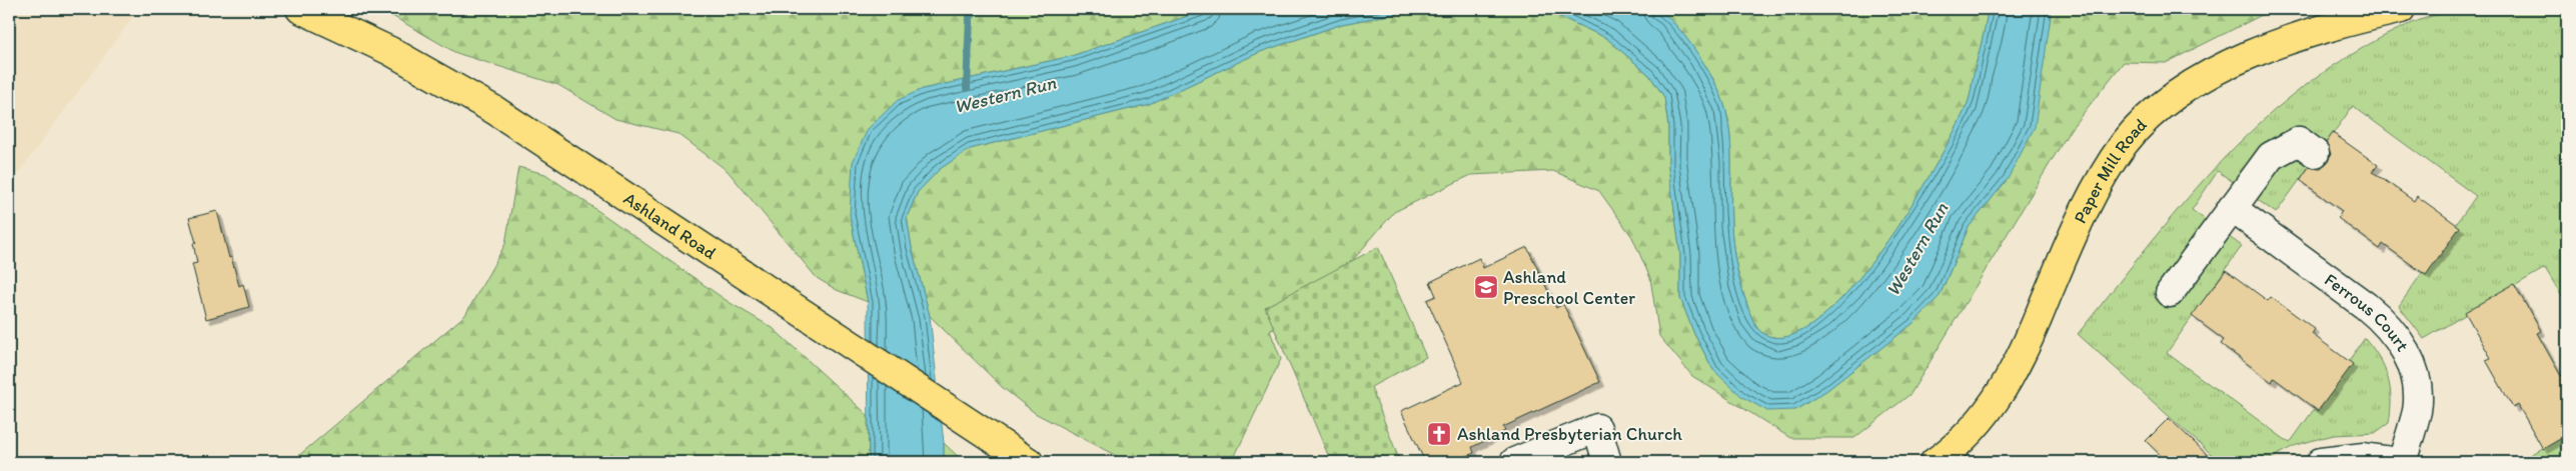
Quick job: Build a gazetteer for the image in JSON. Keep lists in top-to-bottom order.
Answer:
{
  "streets": {
    "main road": ["Paper Mill Road", "Ashland Road"],
    "street": ["Ferrous Court"]
  },
  "water": ["Western Run"],
  "places": {
    "school or university": ["Ashland Preschool Center"],
    "church": ["Ashland Presbyterian Church"]
  }
}
